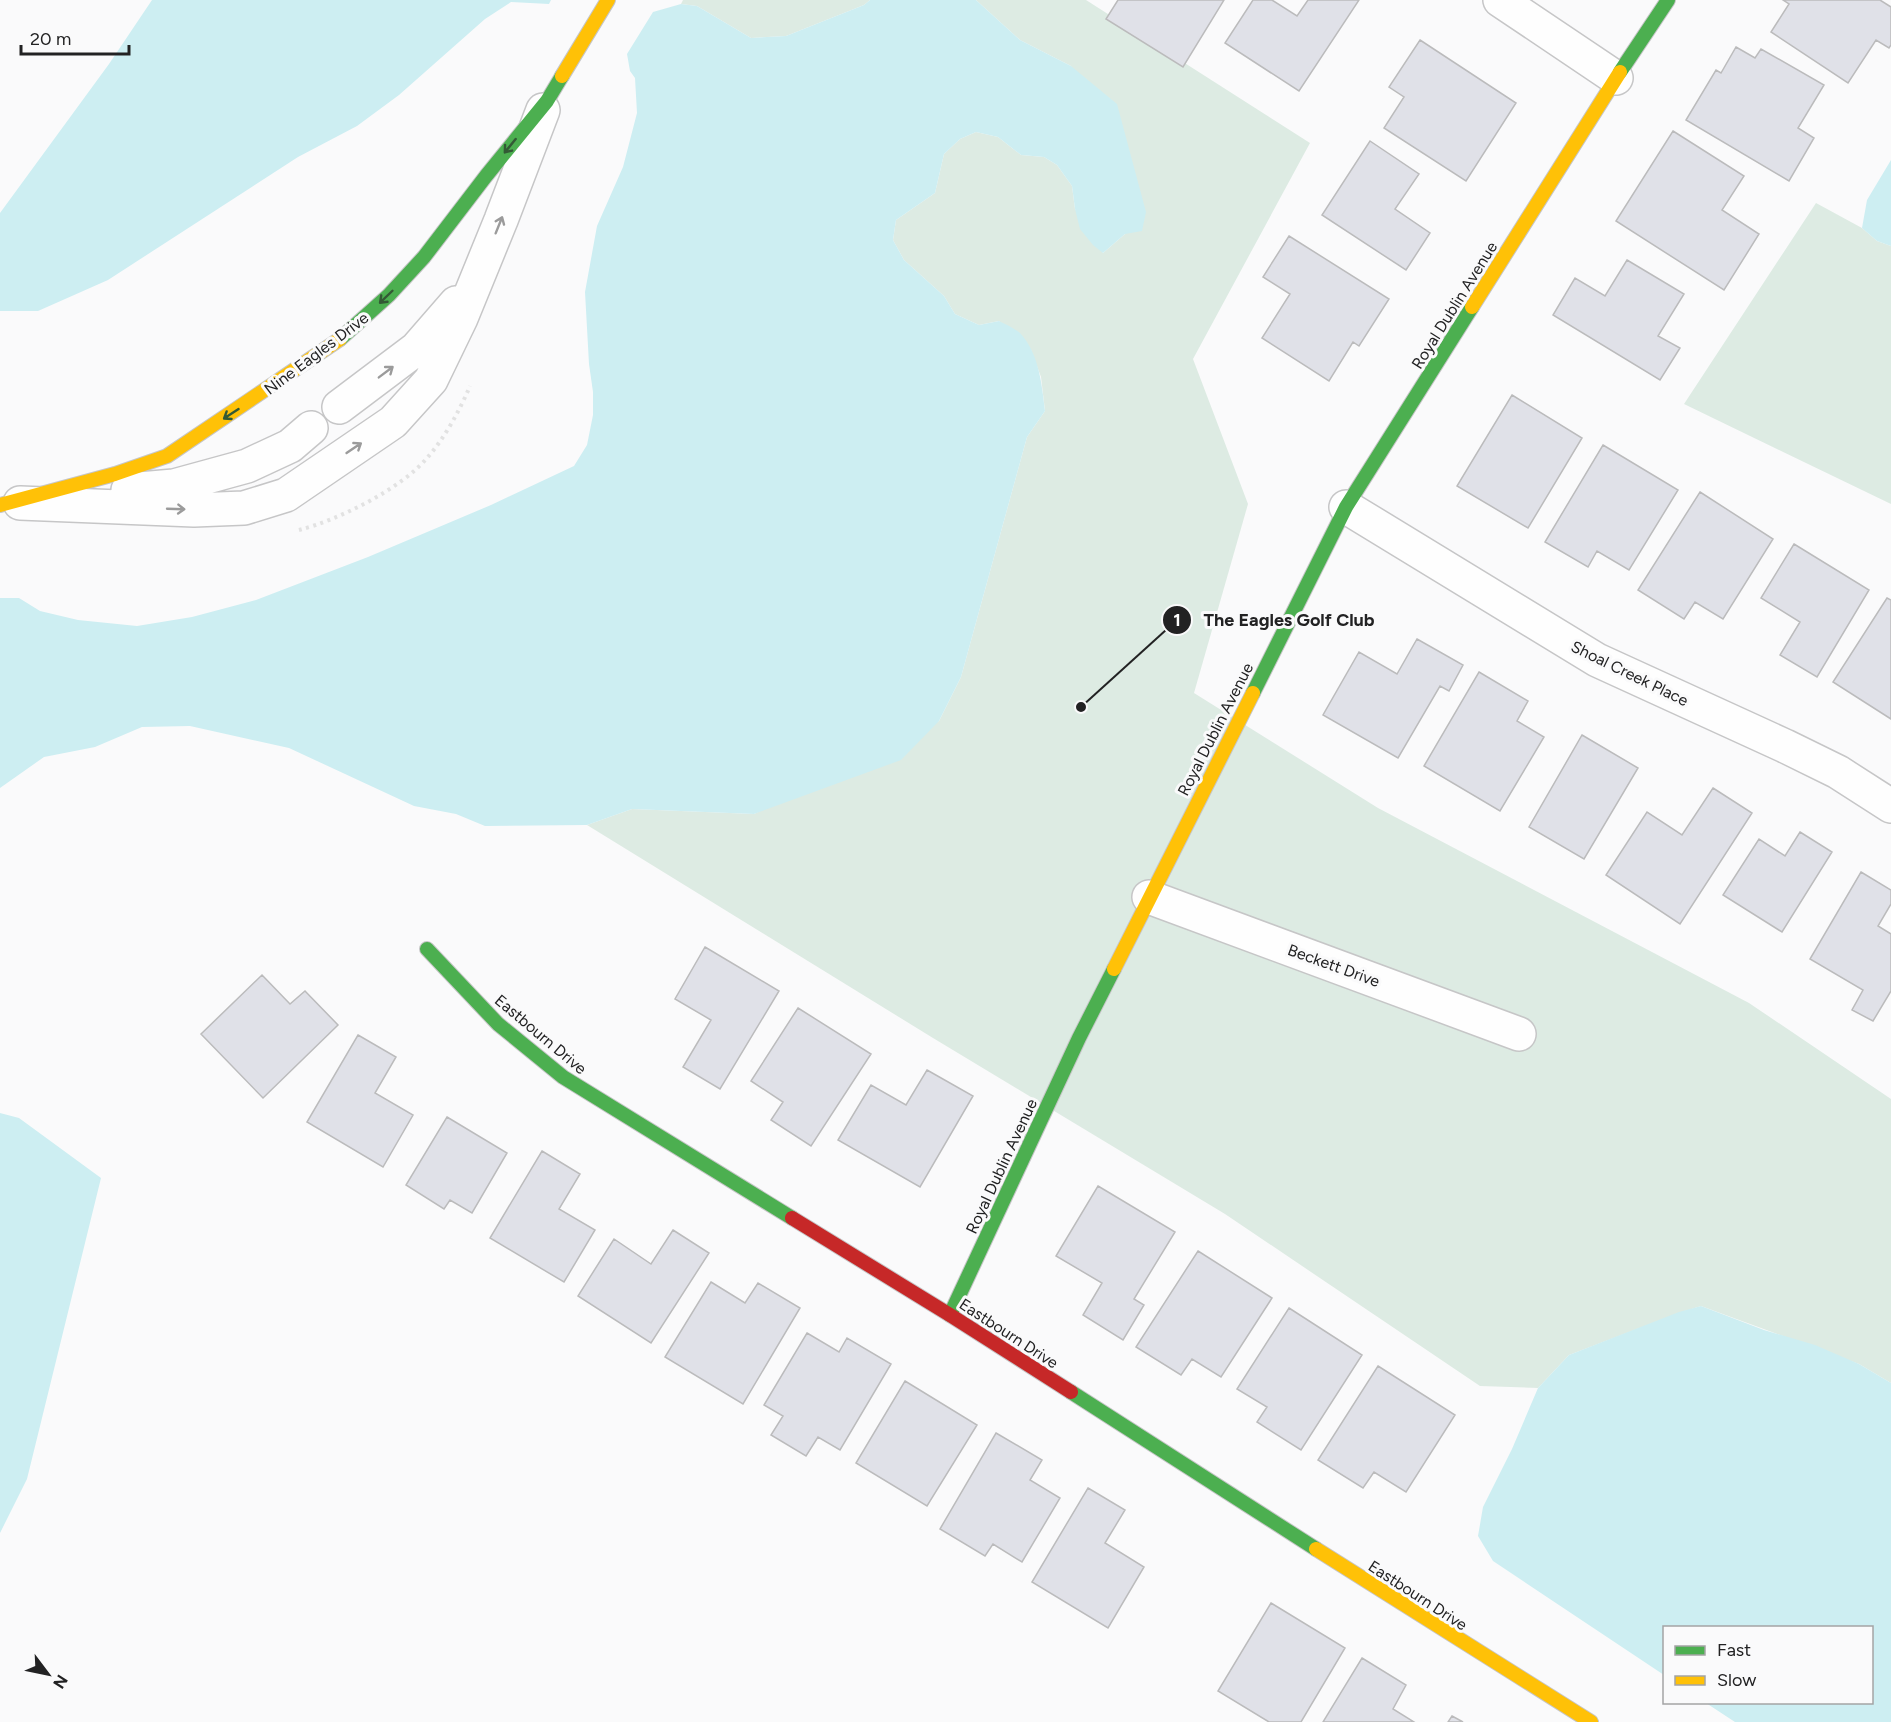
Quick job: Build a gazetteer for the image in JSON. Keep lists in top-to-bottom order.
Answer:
{
  "streets": {
    "street": [
      "Royal Dublin Avenue",
      "Nine Eagles Drive",
      "Shoal Creek Place",
      "Beckett Drive",
      "Eastbourn Drive"
    ]
  },
  "crossings": [
    ["Royal Dublin Avenue", "Shoal Creek Place"],
    ["Royal Dublin Avenue", "Beckett Drive"],
    ["Royal Dublin Avenue", "Eastbourn Drive"]
  ],
  "places": ["The Eagles Golf Club"],
  "legend": ["Fast", "Slow"],
  "scale_bar": "20 m",
  "north": "bottom right"
}
